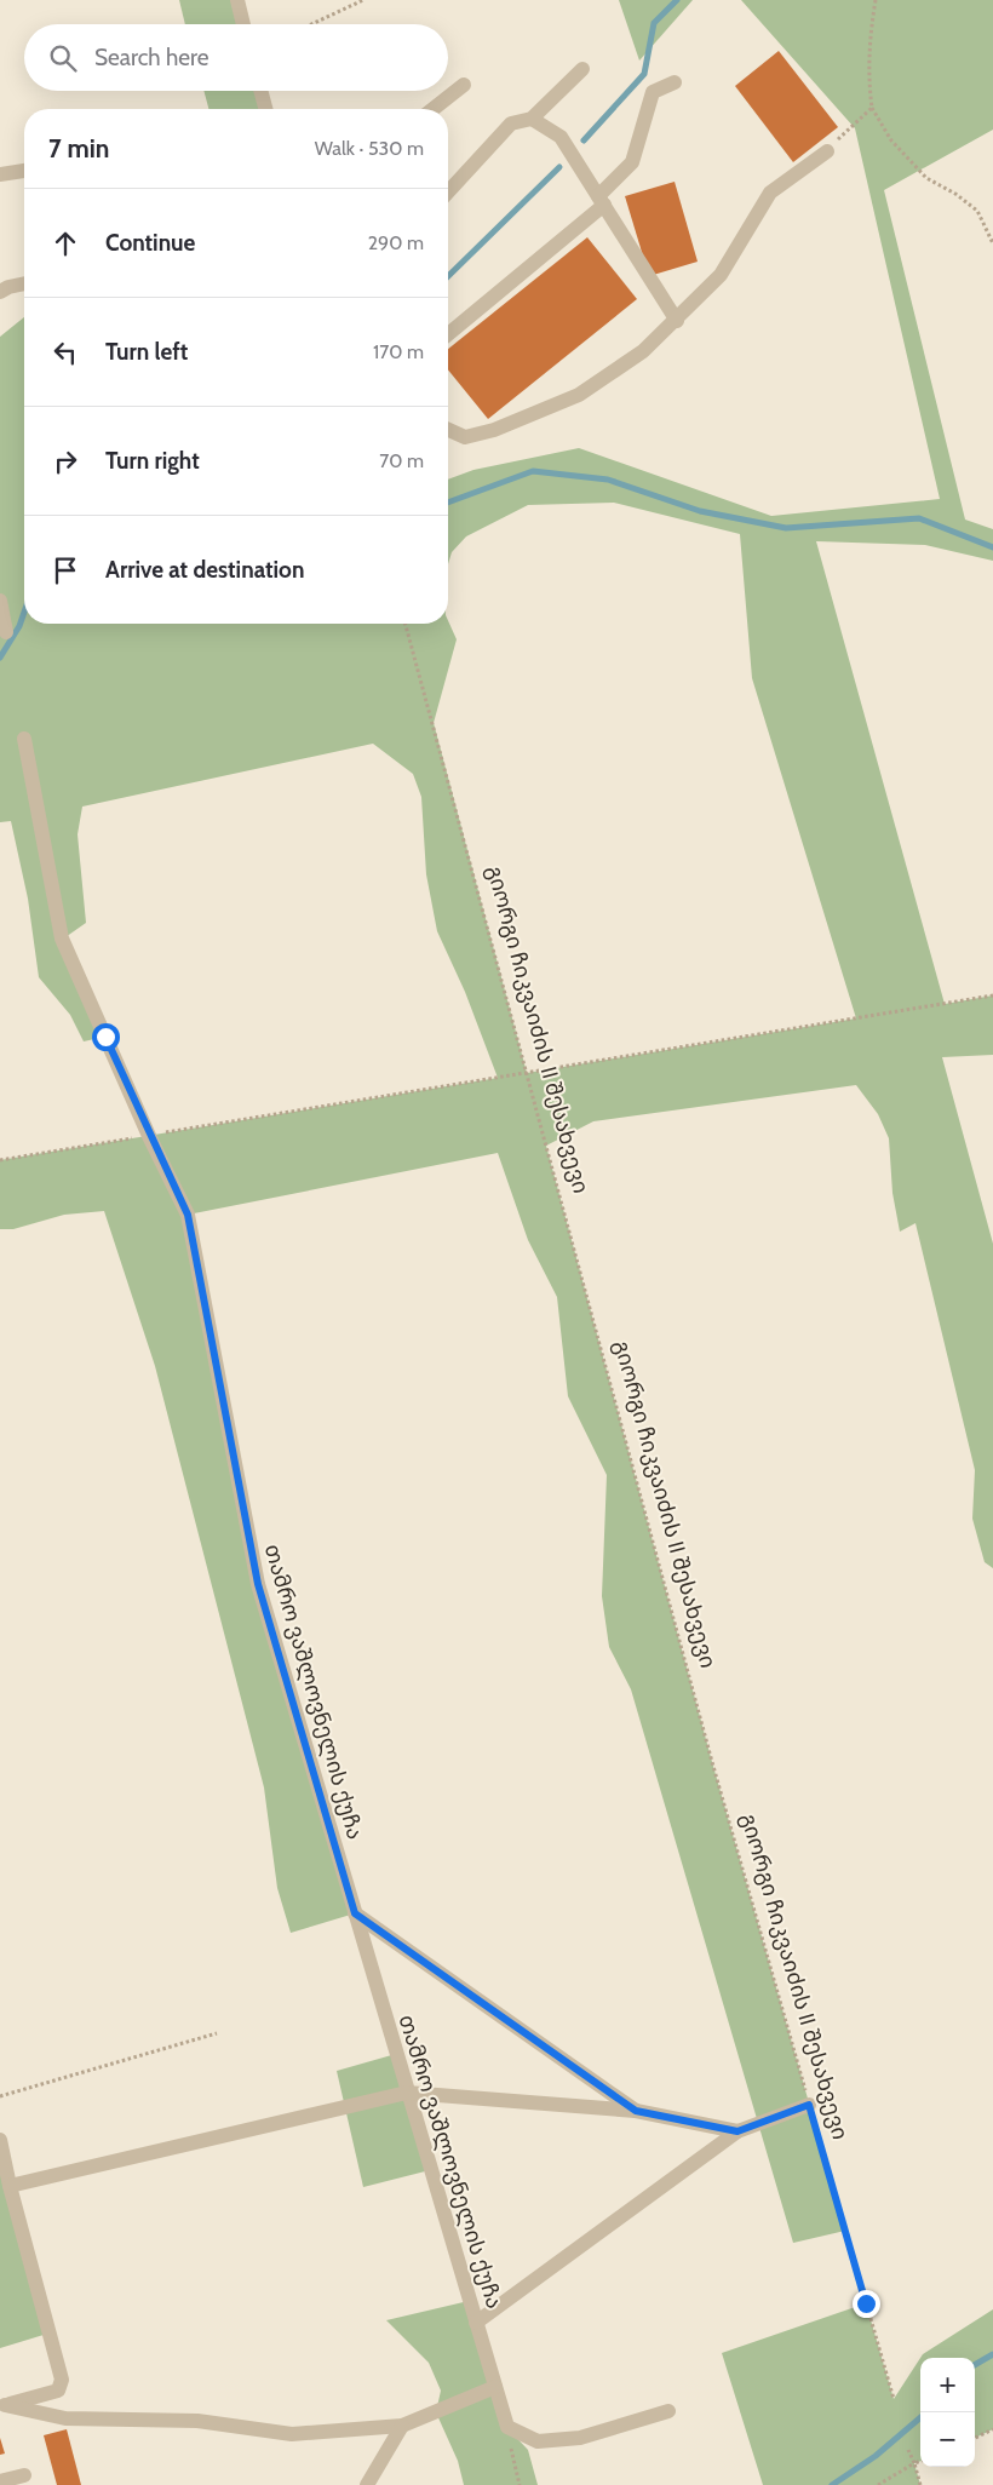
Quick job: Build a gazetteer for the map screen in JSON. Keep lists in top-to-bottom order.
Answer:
{
  "streets": {
    "street": ["თამრო ვაშლოვნელის ქუჩა"],
    "path": ["გიორგი ჩიკვაიძის II შესახვევი"]
  },
  "page": {
    "search": "Search here",
    "heading": ["7 min", "Walk · 530 m"],
    "list": [
      ["Continue", "290 m"],
      ["Turn left", "170 m"],
      ["Turn right", "70 m"],
      "Arrive at destination"
    ],
    "map_buttons": ["+", "−"]
  }
}
